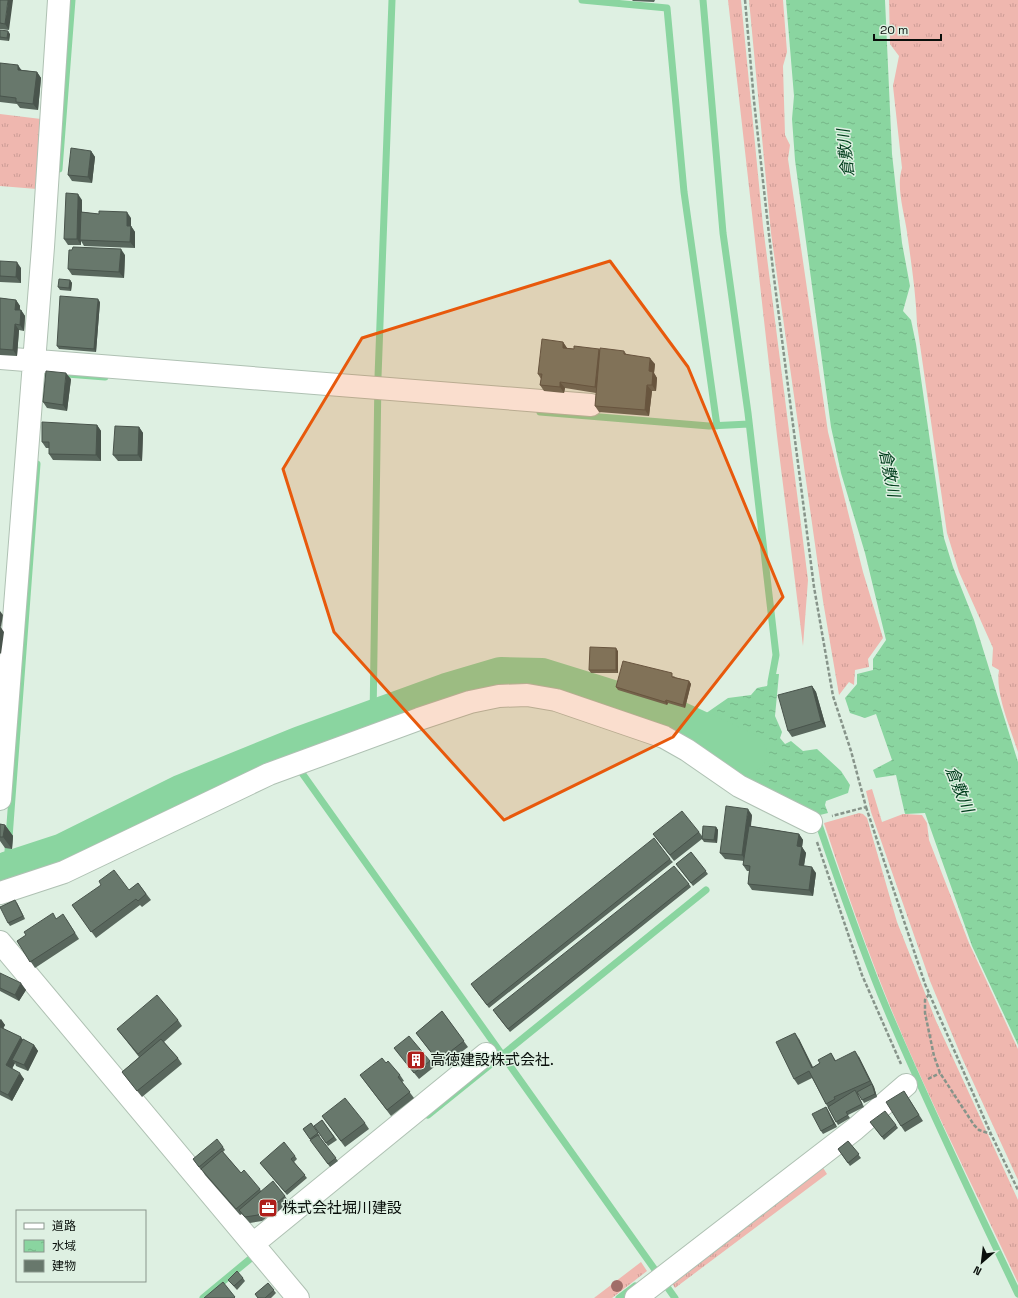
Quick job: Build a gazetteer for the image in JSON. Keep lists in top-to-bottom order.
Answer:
{
  "water": ["倉敷川"],
  "places": {
    "building": ["高徳建設株式会社."],
    "office": ["株式会社堀川建設"]
  },
  "legend": ["道路", "水域", "建物"],
  "scale_bar": "20 m",
  "north": "bottom left"
}
